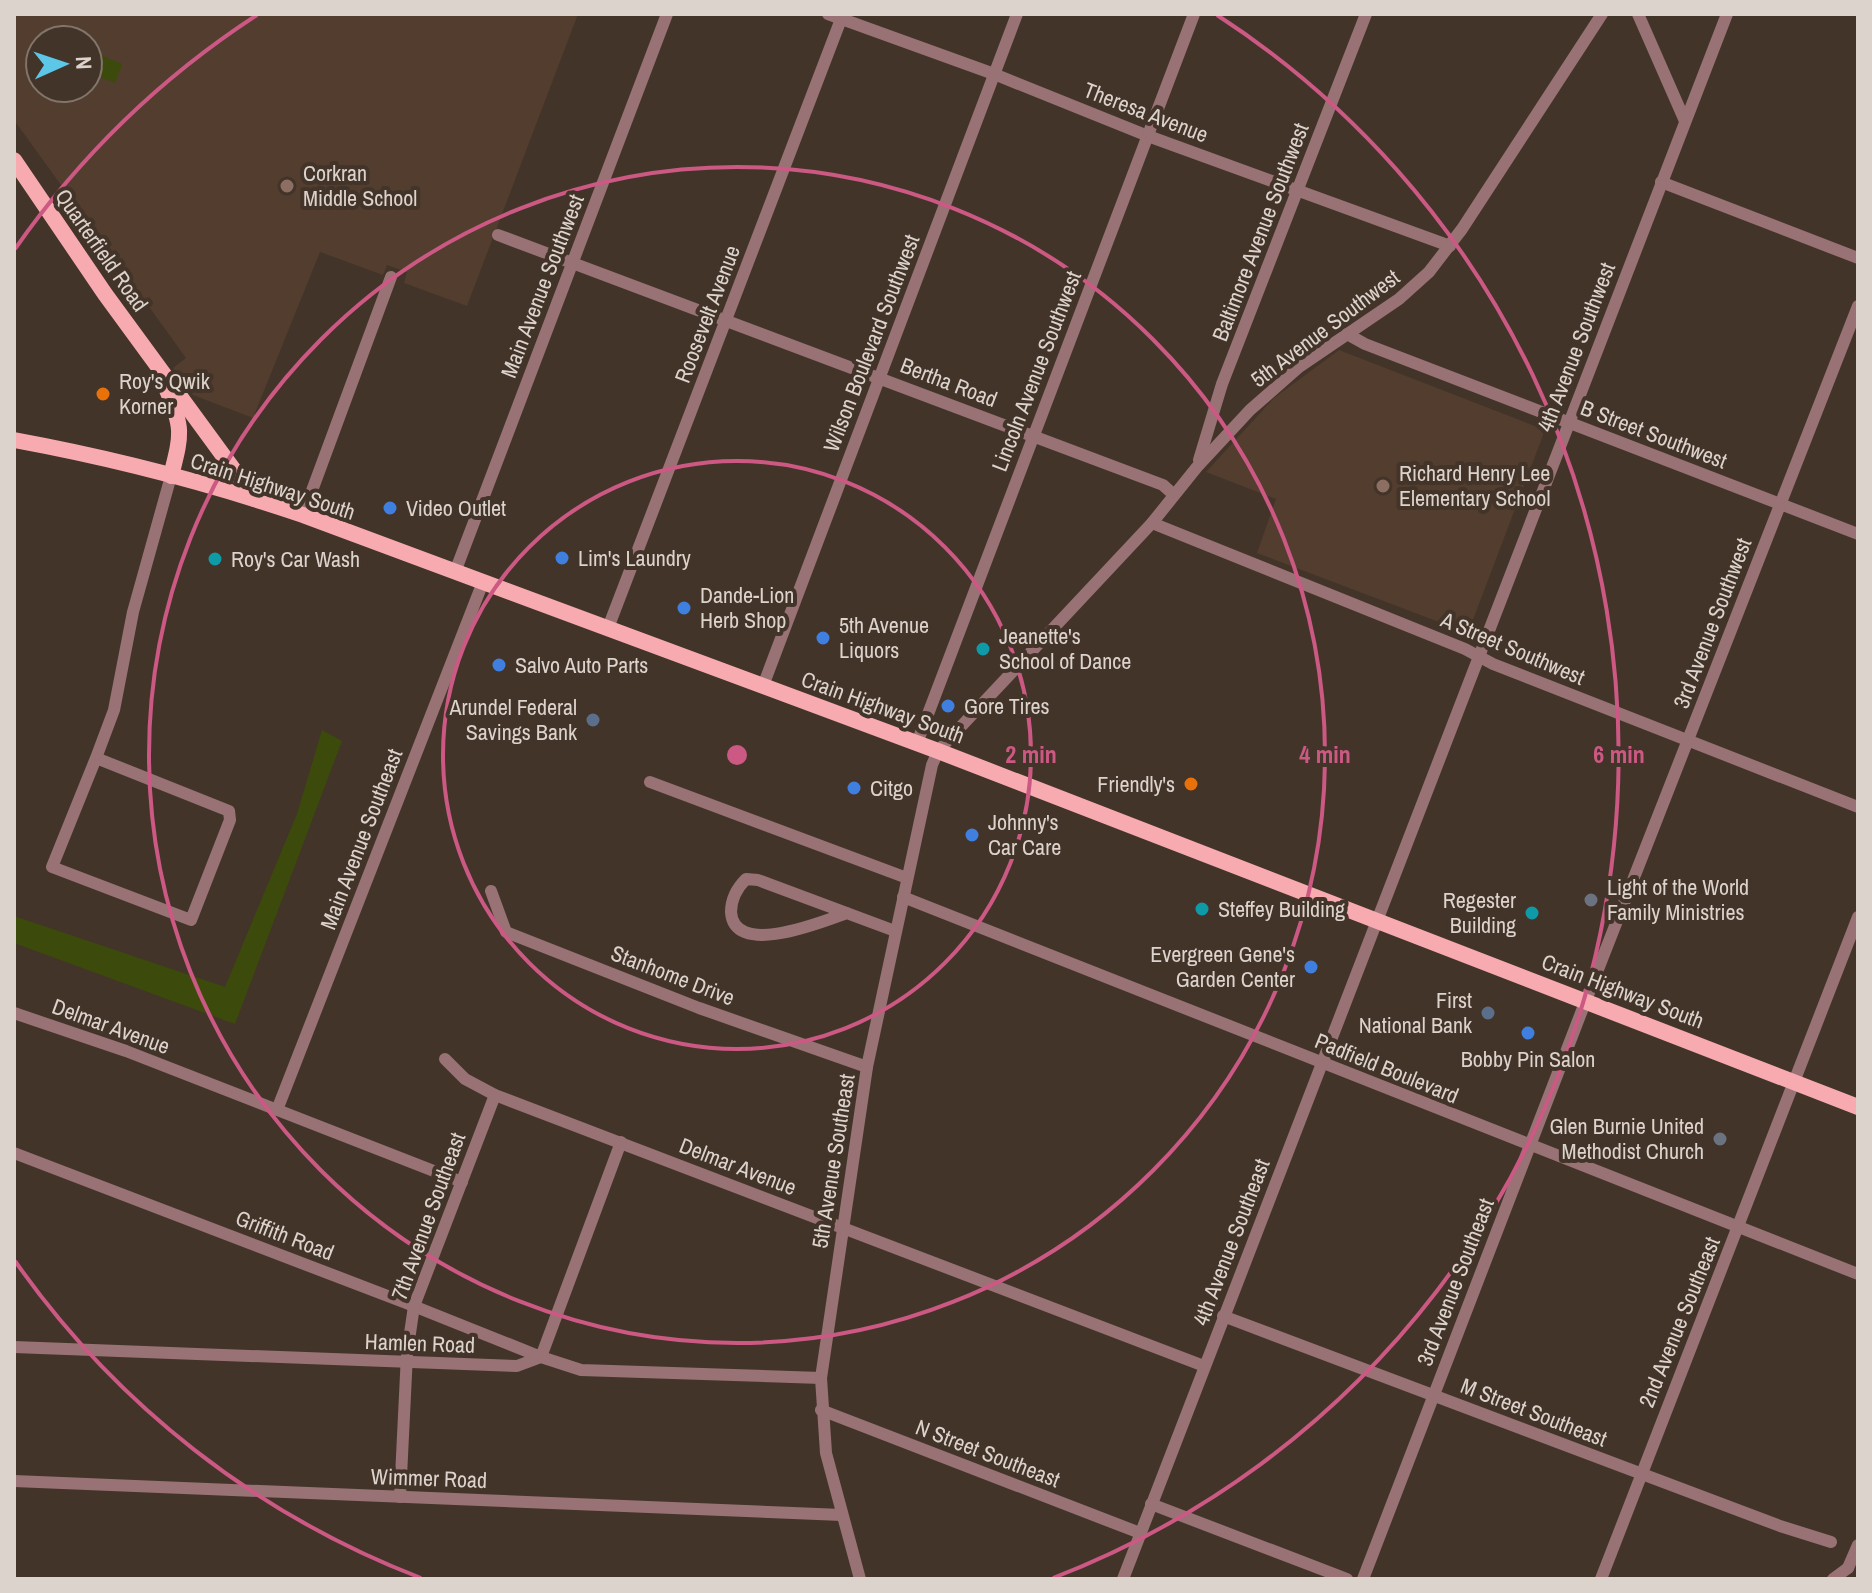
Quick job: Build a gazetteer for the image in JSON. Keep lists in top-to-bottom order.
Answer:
{
  "streets": {
    "main road": ["Quarterfield Road", "Crain Highway South"],
    "street": [
      "Theresa Avenue",
      "Baltimore Avenue Southwest",
      "Main Avenue Southwest",
      "Roosevelt Avenue",
      "5th Avenue Southwest",
      "Wilson Boulevard Southwest",
      "4th Avenue Southwest",
      "Lincoln Avenue Southwest",
      "Bertha Road",
      "B Street Southwest",
      "3rd Avenue Southwest",
      "A Street Southwest",
      "Main Avenue Southeast",
      "Stanhome Drive",
      "Delmar Avenue",
      "Padfield Boulevard",
      "5th Avenue Southeast",
      "7th Avenue Southeast",
      "Griffith Road",
      "4th Avenue Southeast",
      "3rd Avenue Southeast",
      "2nd Avenue Southeast",
      "Hamlen Road",
      "M Street Southeast",
      "N Street Southeast",
      "Wimmer Road"
    ]
  },
  "crossings": [
    ["Theresa Avenue", "Baltimore Avenue Southwest"],
    ["Theresa Avenue", "Roosevelt Avenue"],
    ["Theresa Avenue", "5th Avenue Southwest"],
    ["Theresa Avenue", "Wilson Boulevard Southwest"],
    ["Theresa Avenue", "Lincoln Avenue Southwest"],
    ["Baltimore Avenue Southwest", "5th Avenue Southwest"],
    ["Quarterfield Road", "Crain Highway South"],
    ["Main Avenue Southwest", "Bertha Road"],
    ["Main Avenue Southwest", "Crain Highway South"],
    ["Roosevelt Avenue", "Bertha Road"],
    ["Roosevelt Avenue", "Crain Highway South"],
    ["5th Avenue Southwest", "Bertha Road"],
    ["5th Avenue Southwest", "B Street Southwest"],
    ["5th Avenue Southwest", "Crain Highway South"],
    ["5th Avenue Southwest", "A Street Southwest"],
    ["5th Avenue Southwest", "5th Avenue Southeast"],
    ["Wilson Boulevard Southwest", "Bertha Road"],
    ["Wilson Boulevard Southwest", "Crain Highway South"],
    ["4th Avenue Southwest", "B Street Southwest"],
    ["4th Avenue Southwest", "Crain Highway South"],
    ["4th Avenue Southwest", "A Street Southwest"],
    ["4th Avenue Southwest", "4th Avenue Southeast"],
    ["Lincoln Avenue Southwest", "Bertha Road"],
    ["Lincoln Avenue Southwest", "Crain Highway South"],
    ["B Street Southwest", "3rd Avenue Southwest"],
    ["Crain Highway South", "3rd Avenue Southwest"],
    ["Crain Highway South", "Main Avenue Southeast"],
    ["Crain Highway South", "5th Avenue Southeast"],
    ["Crain Highway South", "4th Avenue Southeast"],
    ["Crain Highway South", "3rd Avenue Southeast"],
    ["Crain Highway South", "2nd Avenue Southeast"],
    ["3rd Avenue Southwest", "A Street Southwest"],
    ["3rd Avenue Southwest", "3rd Avenue Southeast"],
    ["Main Avenue Southeast", "Delmar Avenue"],
    ["Stanhome Drive", "5th Avenue Southeast"],
    ["Delmar Avenue", "5th Avenue Southeast"],
    ["Delmar Avenue", "7th Avenue Southeast"],
    ["Delmar Avenue", "4th Avenue Southeast"],
    ["Padfield Boulevard", "5th Avenue Southeast"],
    ["Padfield Boulevard", "4th Avenue Southeast"],
    ["Padfield Boulevard", "3rd Avenue Southeast"],
    ["Padfield Boulevard", "2nd Avenue Southeast"],
    ["5th Avenue Southeast", "N Street Southeast"],
    ["5th Avenue Southeast", "Wimmer Road"],
    ["7th Avenue Southeast", "Griffith Road"],
    ["7th Avenue Southeast", "Hamlen Road"],
    ["7th Avenue Southeast", "Wimmer Road"],
    ["Griffith Road", "Hamlen Road"],
    ["4th Avenue Southeast", "M Street Southeast"],
    ["4th Avenue Southeast", "N Street Southeast"],
    ["3rd Avenue Southeast", "M Street Southeast"],
    ["2nd Avenue Southeast", "M Street Southeast"]
  ],
  "places": [
    "Corkran Middle School",
    "Roy's Qwik Korner",
    "Richard Henry Lee Elementary School",
    "Video Outlet",
    "Lim's Laundry",
    "Roy's Car Wash",
    "Dande-Lion Herb Shop",
    "5th Avenue Liquors",
    "Jeanette's School of Dance",
    "Salvo Auto Parts",
    "Gore Tires",
    "Arundel Federal Savings Bank",
    "Friendly's",
    "Citgo",
    "Johnny's Car Care",
    "Light of the World Family Ministries",
    "Steffey Building",
    "Regester Building",
    "Evergreen Gene's Garden Center",
    "First National Bank",
    "Bobby Pin Salon",
    "Glen Burnie United Methodist Church"
  ],
  "north": "right",
  "rings": ["2 min", "4 min", "6 min"]
}
